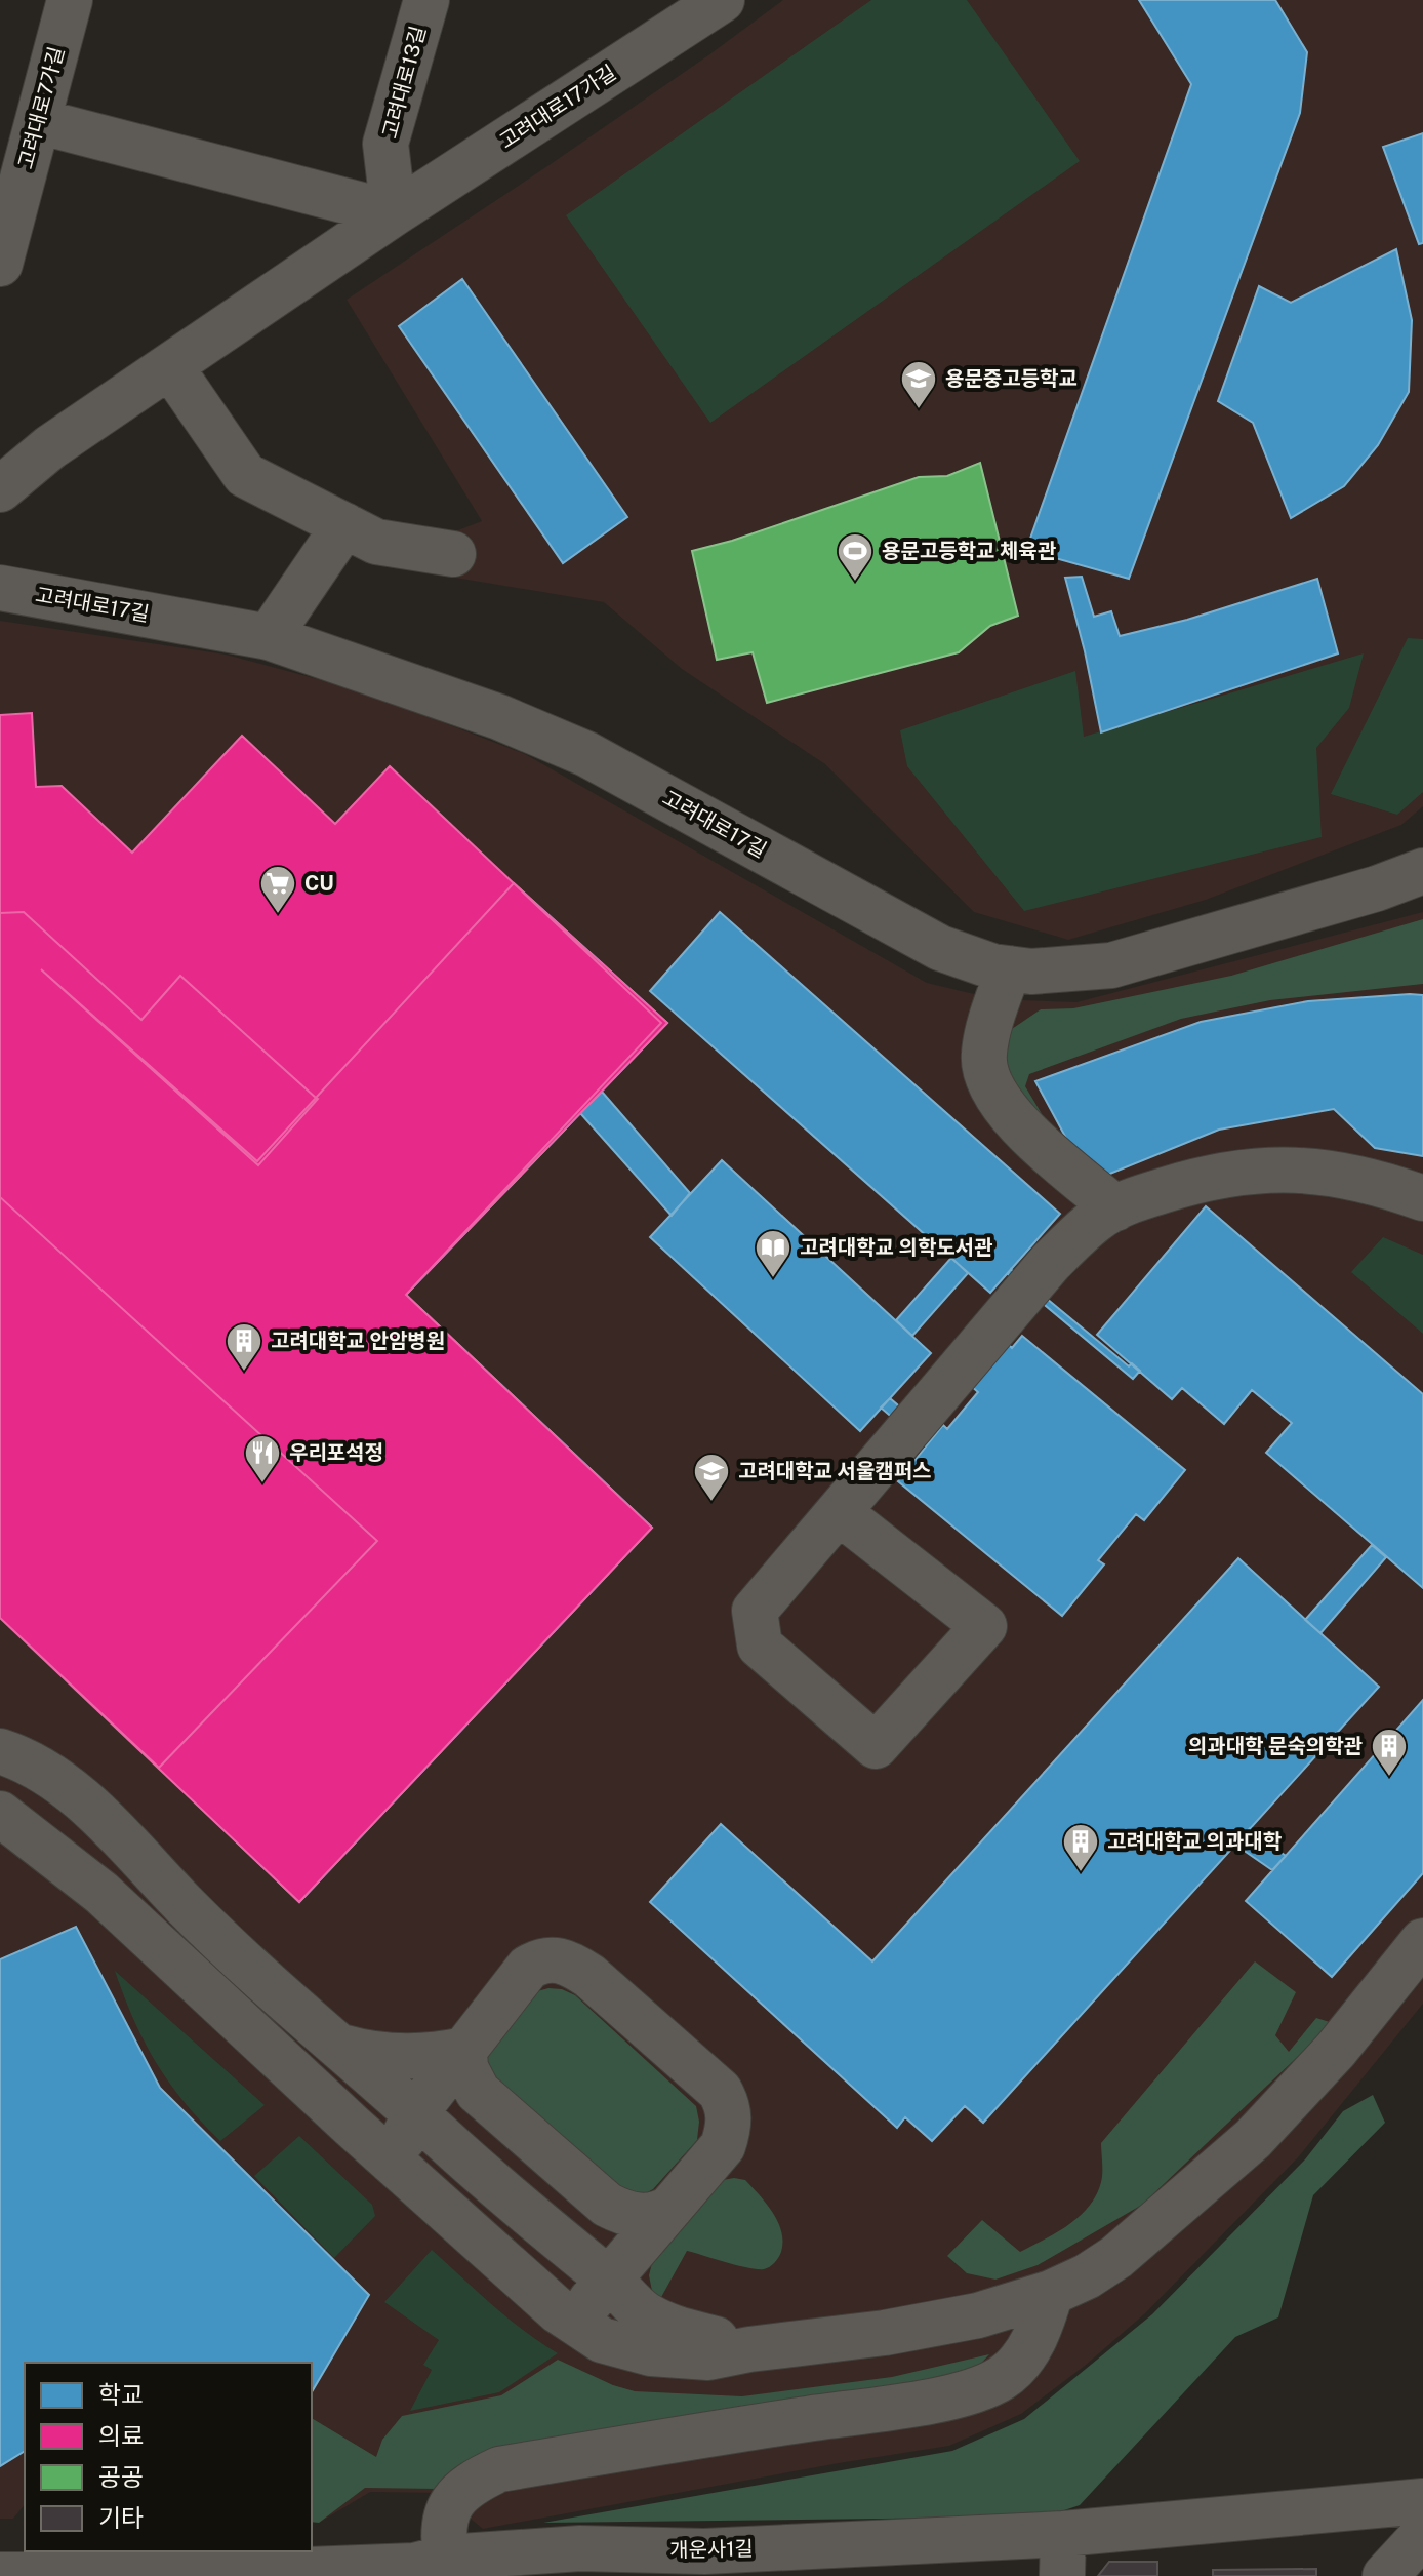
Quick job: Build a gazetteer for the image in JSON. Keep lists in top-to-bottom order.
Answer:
{
  "streets": {
    "street": [
      "고려대로13길",
      "고려대로17가길",
      "고려대로7가길",
      "고려대로17길",
      "개운사1길"
    ]
  },
  "crossings": [
    ["고려대로13길", "고려대로17가길"]
  ],
  "places": {
    "school or university": ["용문중고등학교", "고려대학교 서울캠퍼스"],
    "sports": ["용문고등학교 체육관"],
    "supermarket": ["CU"],
    "library": ["고려대학교 의학도서관"],
    "building": ["고려대학교 안암병원", "의과대학 문숙의학관", "고려대학교 의과대학"],
    "restaurant": ["우리포석정"]
  },
  "legend": [
    "학교",
    "의료",
    "공공",
    "기타"
  ]
}
